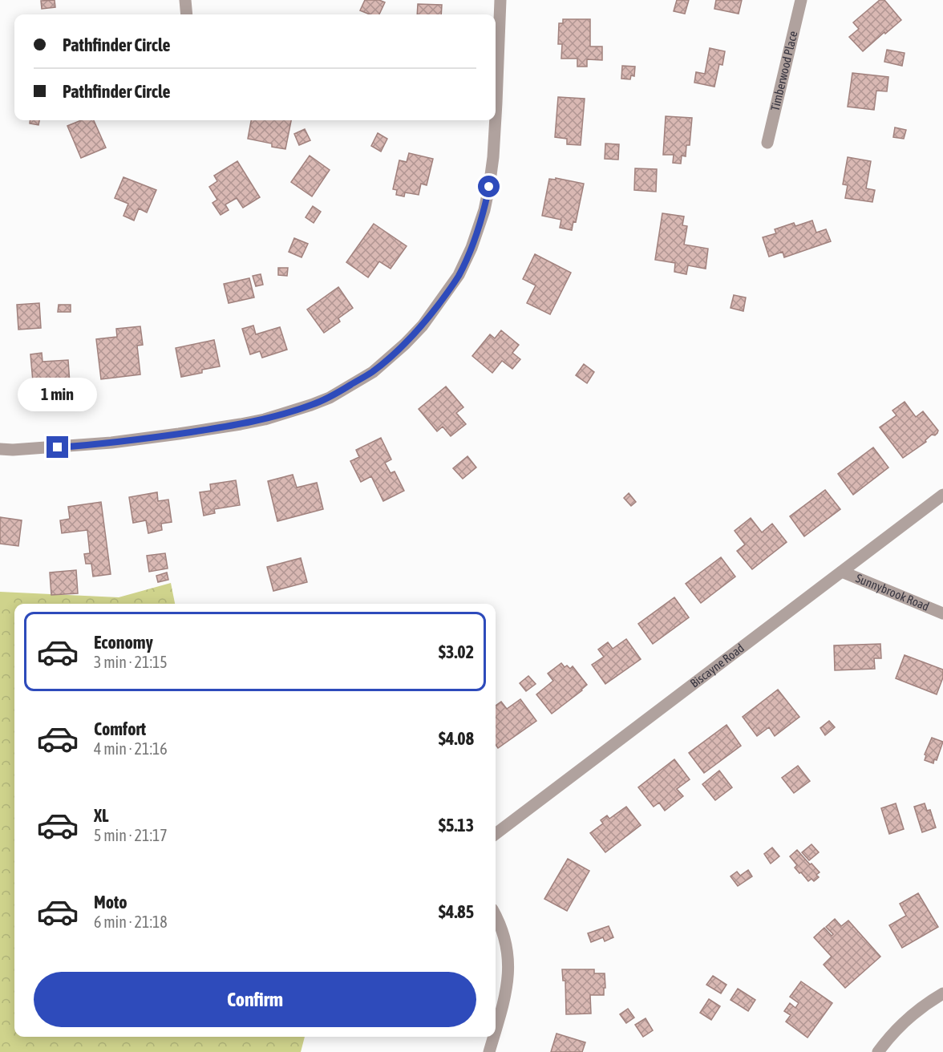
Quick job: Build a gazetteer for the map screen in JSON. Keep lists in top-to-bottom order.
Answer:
{
  "streets": {
    "street": ["Timberwood Place", "Sunnybrook Road", "Biscayne Road"]
  },
  "crossings": [
    ["Sunnybrook Road", "Biscayne Road"]
  ],
  "page": {
    "banner": ["Pathfinder Circle", "Pathfinder Circle"],
    "bubble": "1 min",
    "list": [
      {
        "name": "Economy",
        "note": "3 min · 21:15",
        "value": "$3.02"
      },
      {
        "name": "Comfort",
        "note": "4 min · 21:16",
        "value": "$4.08"
      },
      {
        "name": "XL",
        "note": "5 min · 21:17",
        "value": "$5.13"
      },
      {
        "name": "Moto",
        "note": "6 min · 21:18",
        "value": "$4.85"
      }
    ],
    "buttons": "Confirm"
  }
}
